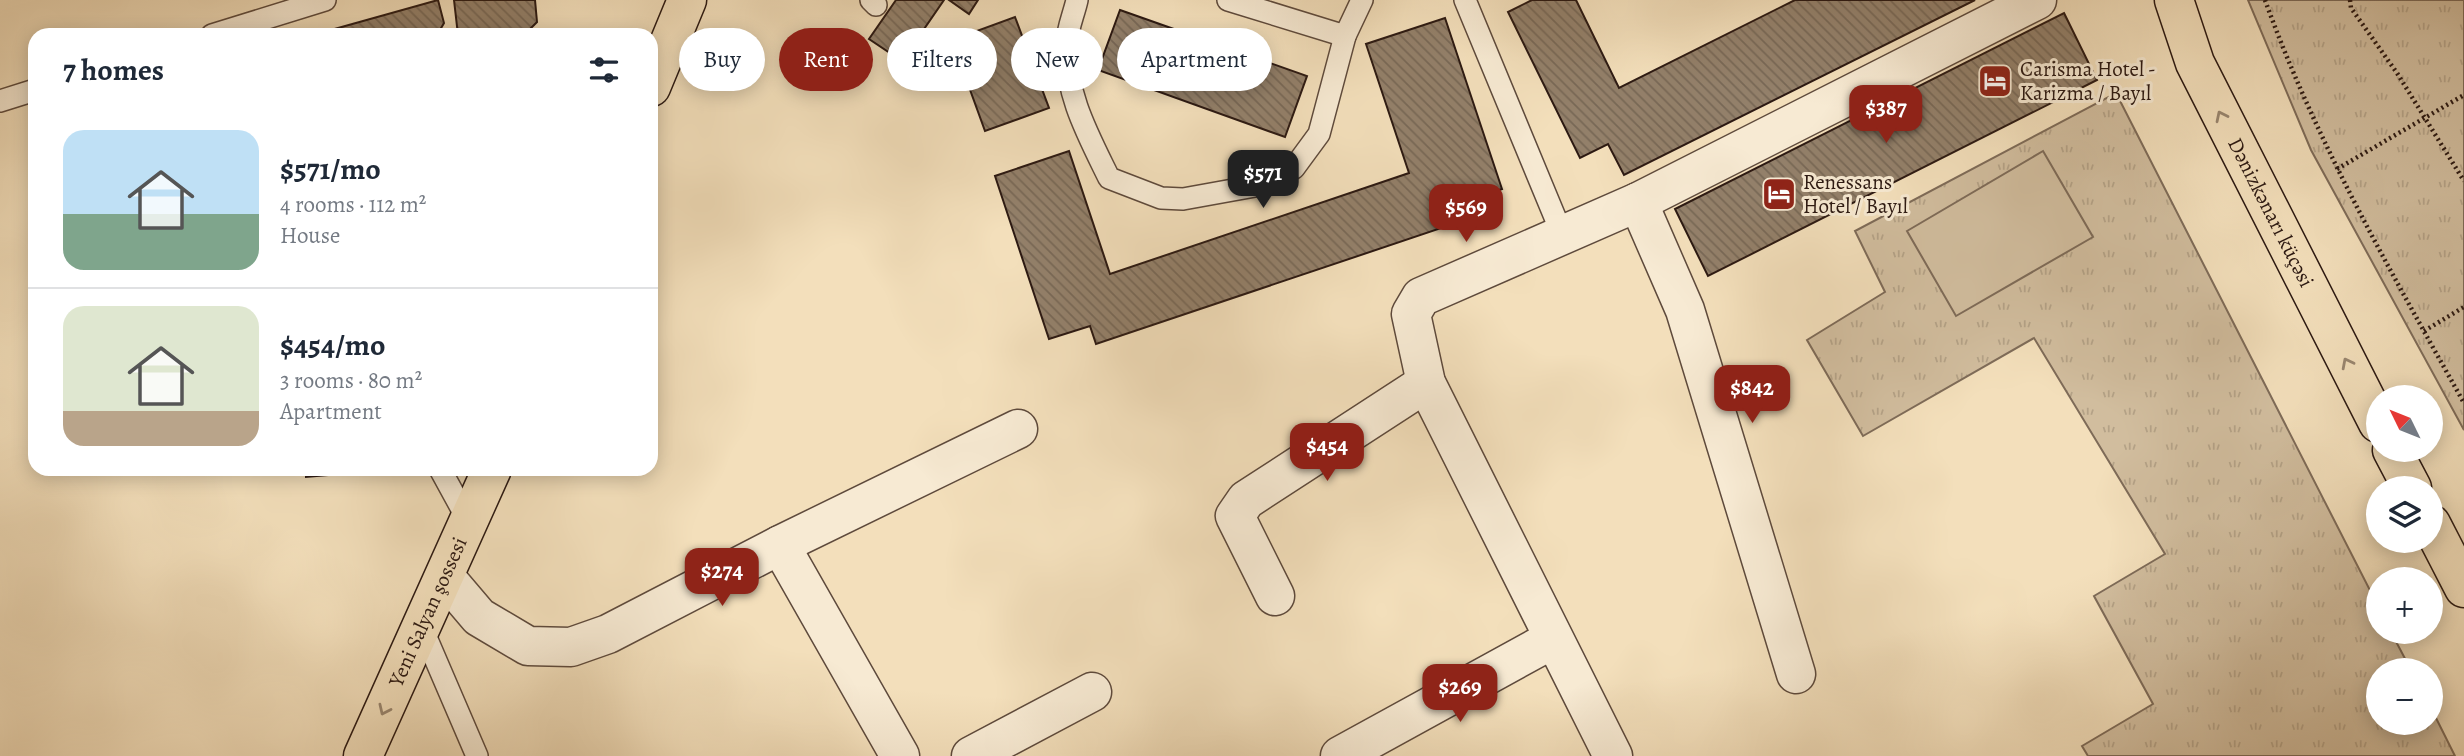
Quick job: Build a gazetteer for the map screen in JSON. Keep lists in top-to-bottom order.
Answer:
{
  "streets": {
    "highway": ["Dənizkənarı küçəsi", "Yeni Salyan şossesi"]
  },
  "one_way": ["Dənizkənarı küçəsi", "Yeni Salyan şossesi"],
  "places": {
    "hotel": ["Carisma Hotel - Karizma / Bayıl", "Renessans Hotel / Bayıl"]
  },
  "north": "top left",
  "page": {
    "chip": [
      "Buy",
      "Rent",
      "Filters",
      "New",
      "Apartment"
    ],
    "heading": "7 homes",
    "price": [
      "$387",
      "$571",
      "$569",
      "$842",
      "$454",
      "$274",
      "$269"
    ],
    "list": [
      {
        "name": "$571/mo",
        "note": "4 rooms · 112 m² · House"
      },
      {
        "name": "$454/mo",
        "note": "3 rooms · 80 m² · Apartment"
      }
    ],
    "map_buttons": ["+", "−"]
  }
}
